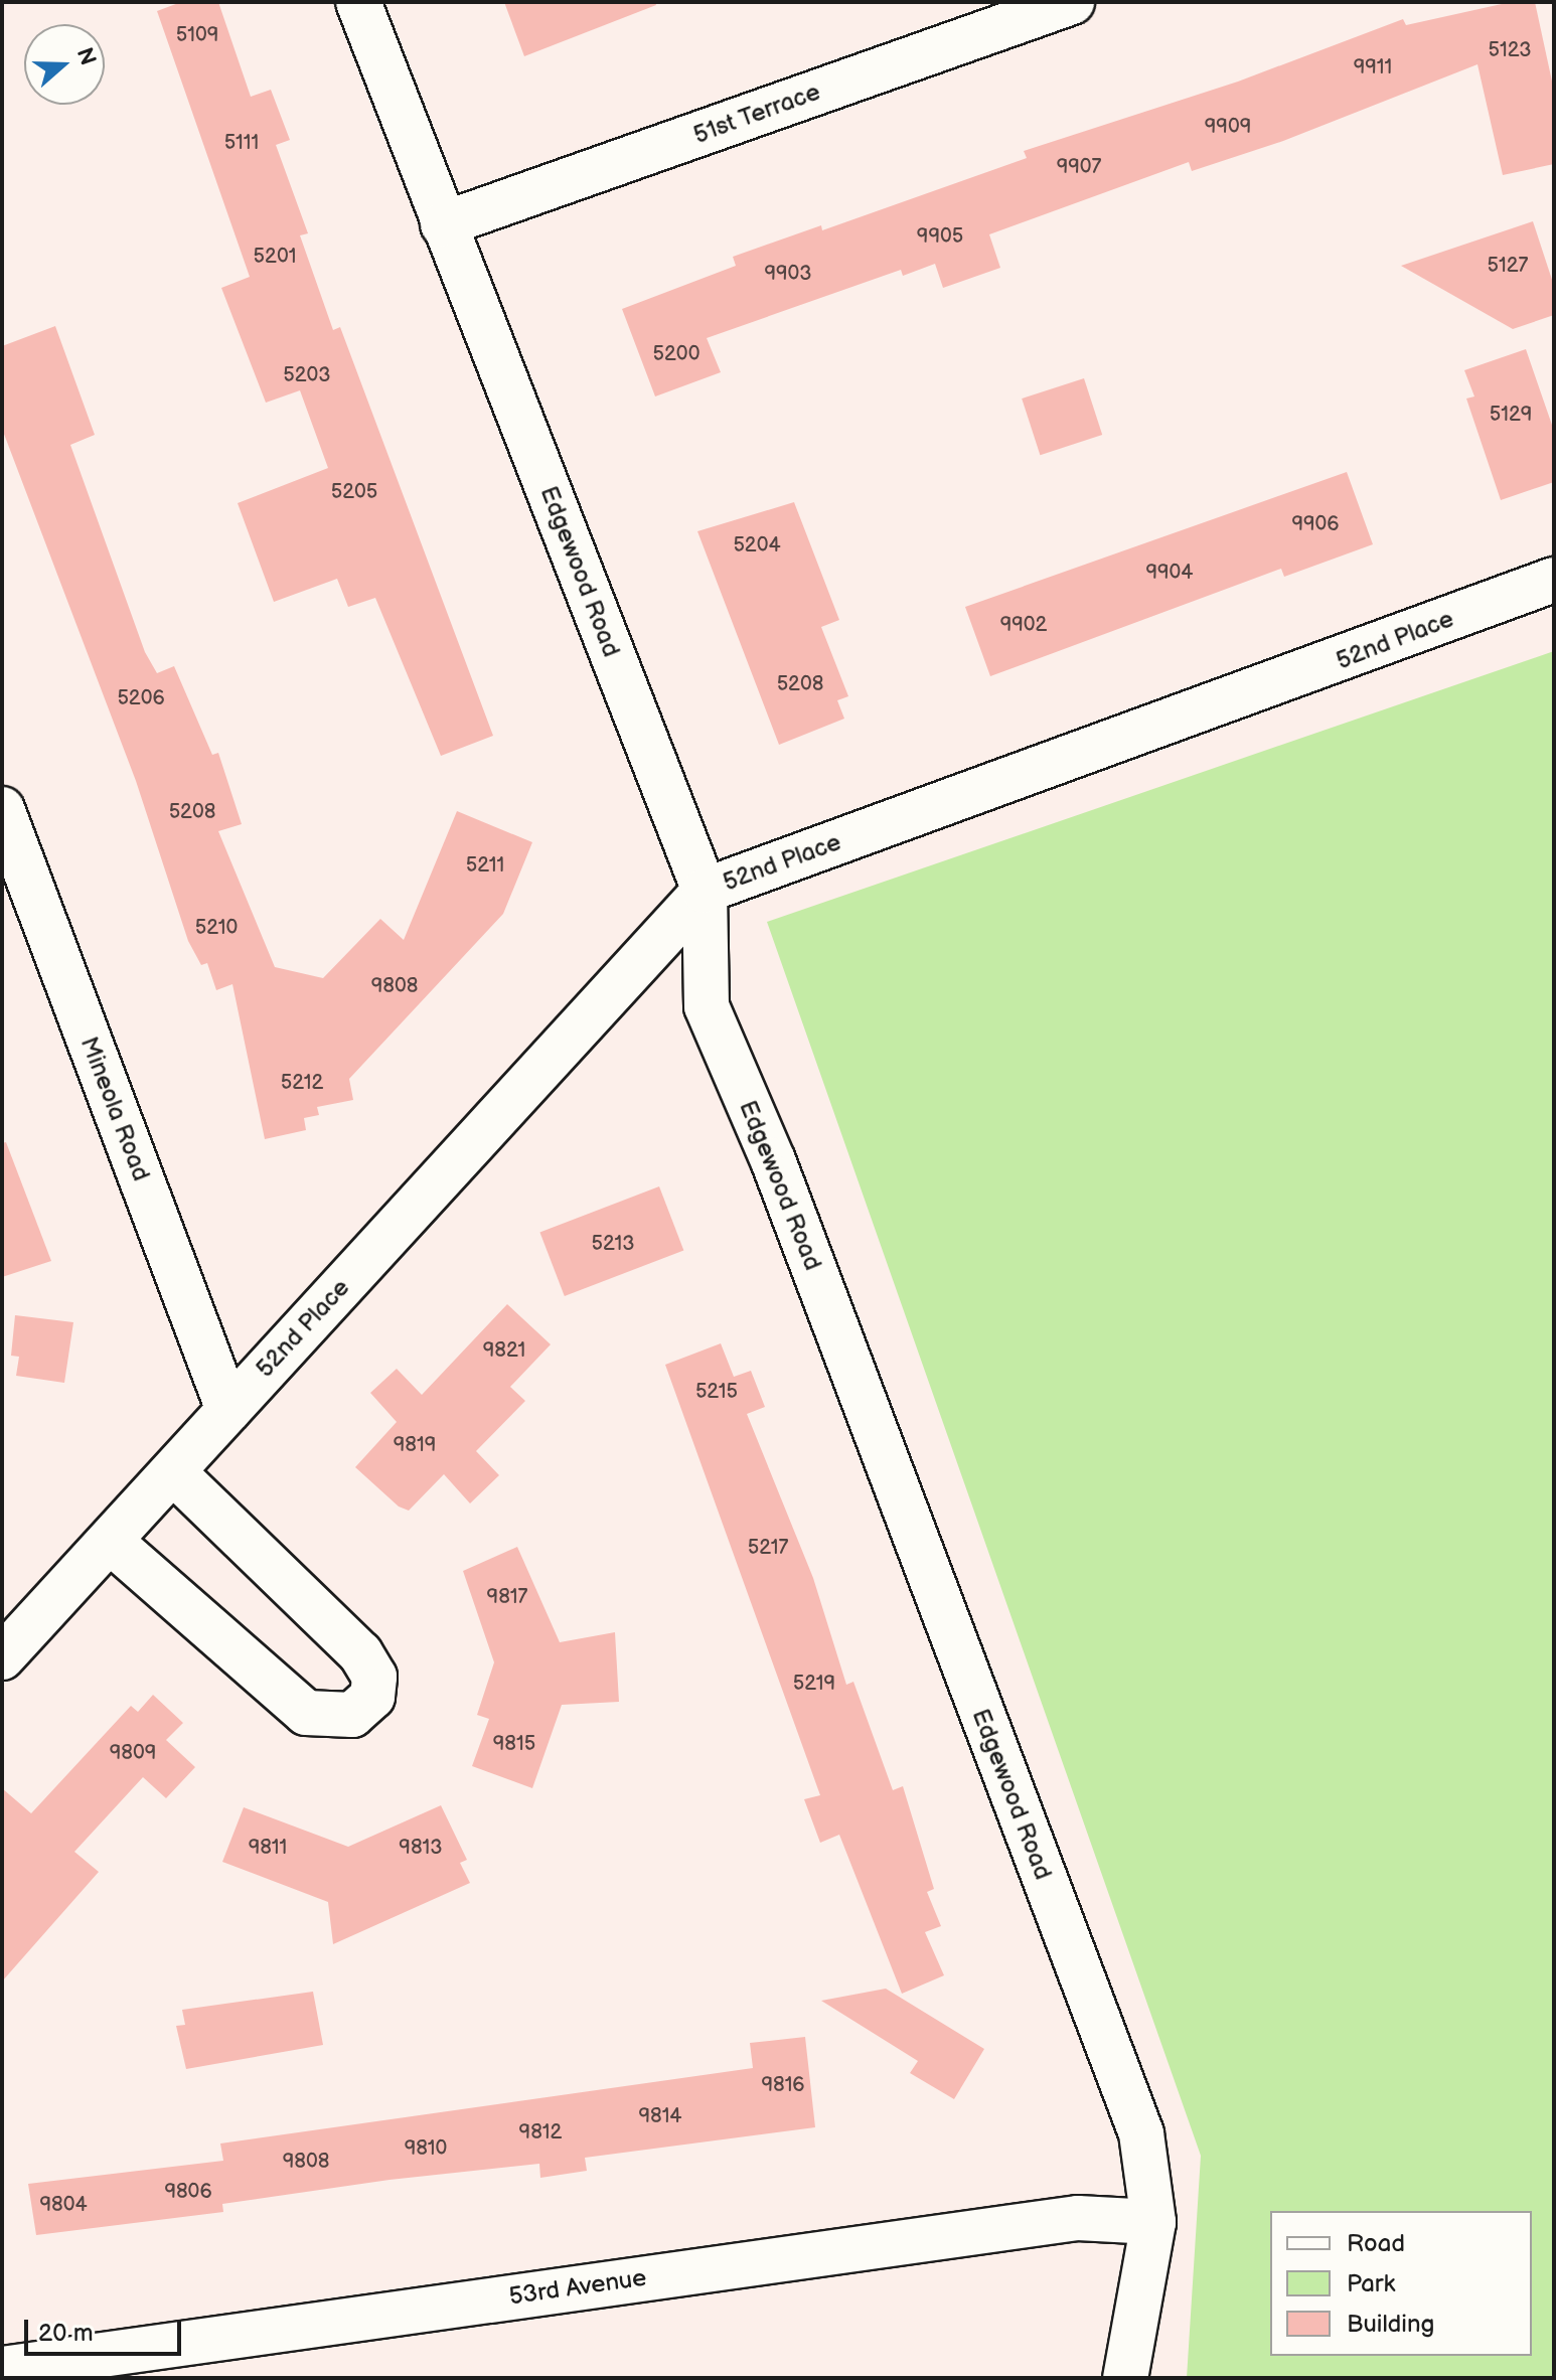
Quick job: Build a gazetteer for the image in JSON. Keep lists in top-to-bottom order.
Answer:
{
  "streets": {
    "street": [
      "51st Terrace",
      "Edgewood Road",
      "52nd Place",
      "Mineola Road",
      "53rd Avenue"
    ]
  },
  "crossings": [
    ["51st Terrace", "Edgewood Road"],
    ["Edgewood Road", "52nd Place"],
    ["Edgewood Road", "53rd Avenue"],
    ["52nd Place", "Mineola Road"]
  ],
  "house_numbers": [
    "5109",
    "5123",
    "9911",
    "9909",
    "5111",
    "9907",
    "9905",
    "5201",
    "5127",
    "9903",
    "5200",
    "5203",
    "5129",
    "5205",
    "9906",
    "5204",
    "9904",
    "9902",
    "5208",
    "5206",
    "5208",
    "5211",
    "5210",
    "9808",
    "5212",
    "5213",
    "9821",
    "5215",
    "9819",
    "5217",
    "9817",
    "5219",
    "9815",
    "9809",
    "9811",
    "9813",
    "9816",
    "9814",
    "9812",
    "9810",
    "9808",
    "9806",
    "9804"
  ],
  "legend": ["Road", "Park", "Building"],
  "scale_bar": "20 m",
  "north": "right"
}
